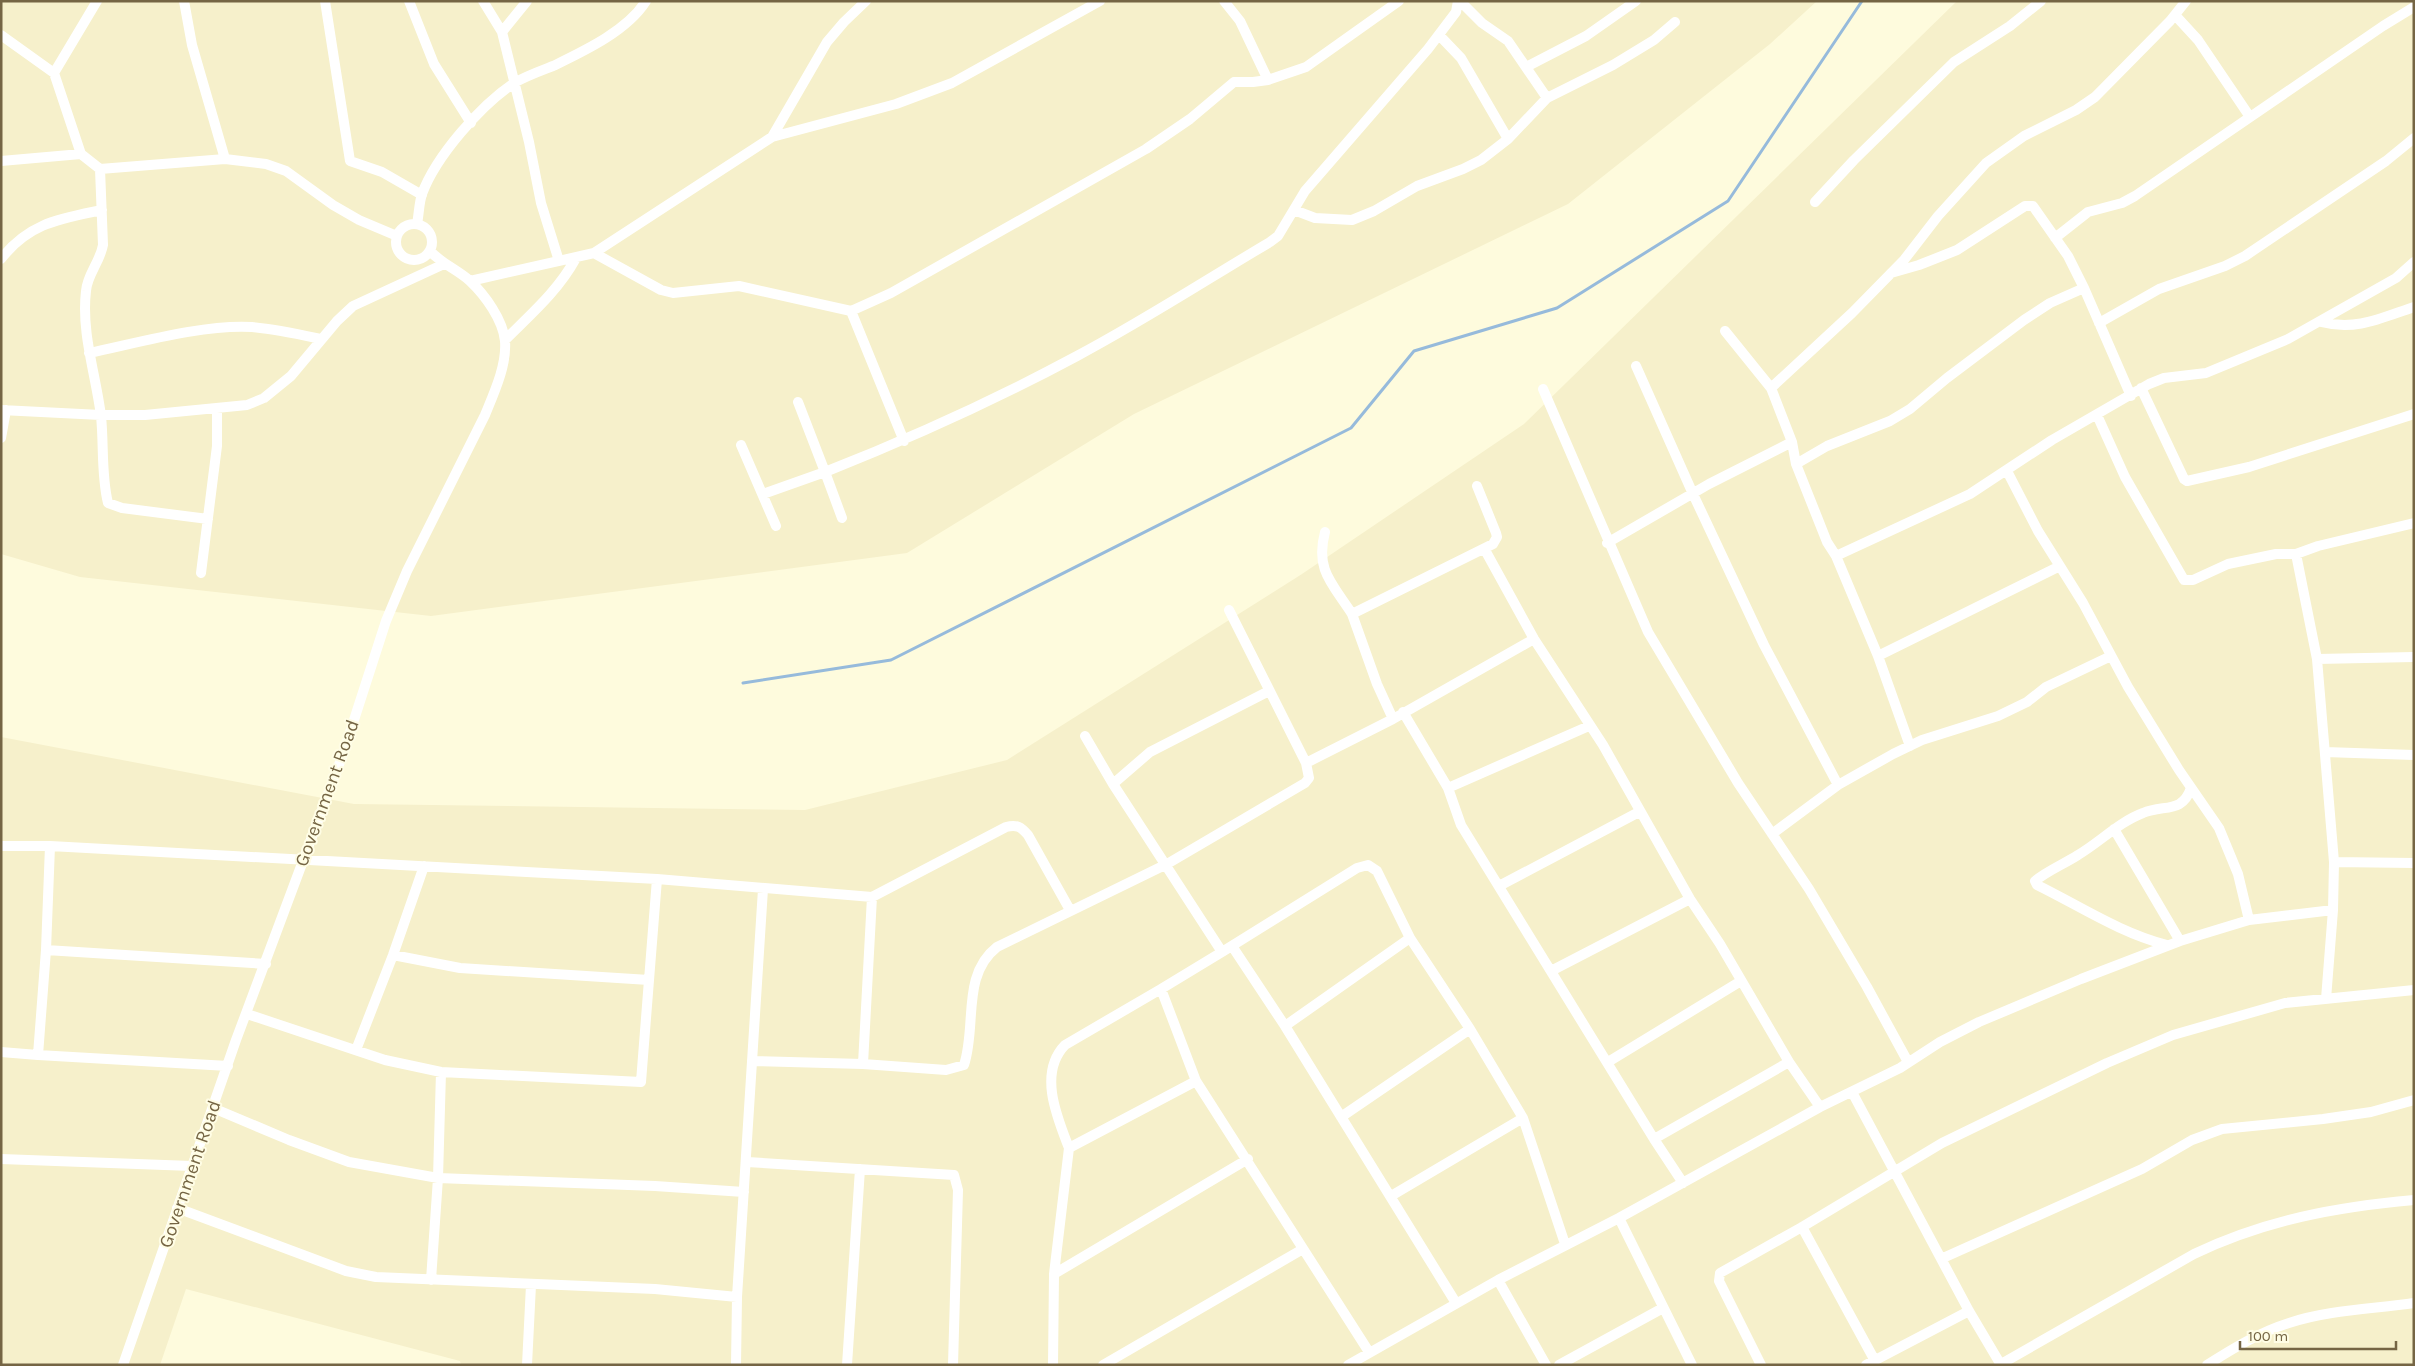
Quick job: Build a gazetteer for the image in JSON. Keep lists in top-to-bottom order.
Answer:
{
  "streets": {
    "street": ["Government Road"]
  },
  "scale_bar": "100 m"
}
